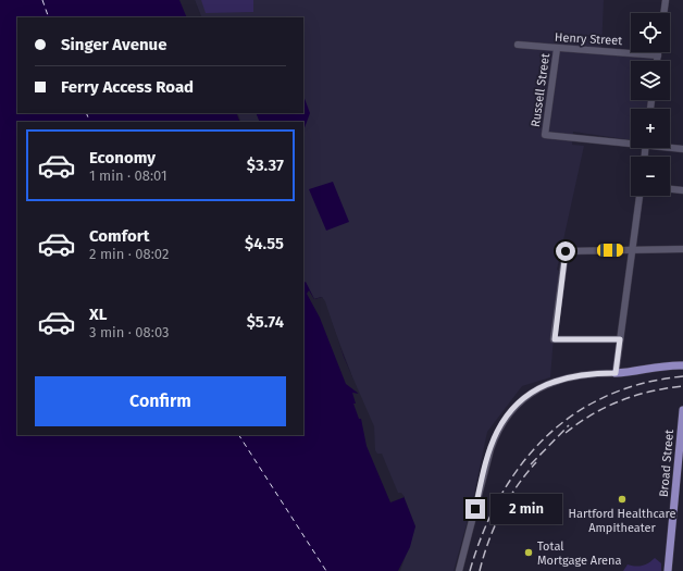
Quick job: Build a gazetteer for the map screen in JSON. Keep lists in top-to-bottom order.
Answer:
{
  "streets": {
    "main road": ["Broad Street"],
    "street": ["Henry Street", "Russell Street"]
  },
  "crossings": [
    ["Henry Street", "Russell Street"]
  ],
  "places": ["Hartford Healthcare Ampitheater", "Total Mortgage Arena"],
  "page": {
    "map_buttons": ["+", "−"],
    "banner": ["Singer Avenue", "Ferry Access Road"],
    "list": [
      {
        "name": "Economy",
        "note": "1 min · 08:01",
        "value": "$3.37"
      },
      {
        "name": "Comfort",
        "note": "2 min · 08:02",
        "value": "$4.55"
      },
      {
        "name": "XL",
        "note": "3 min · 08:03",
        "value": "$5.74"
      }
    ],
    "buttons": "Confirm",
    "bubble": "2 min"
  }
}
